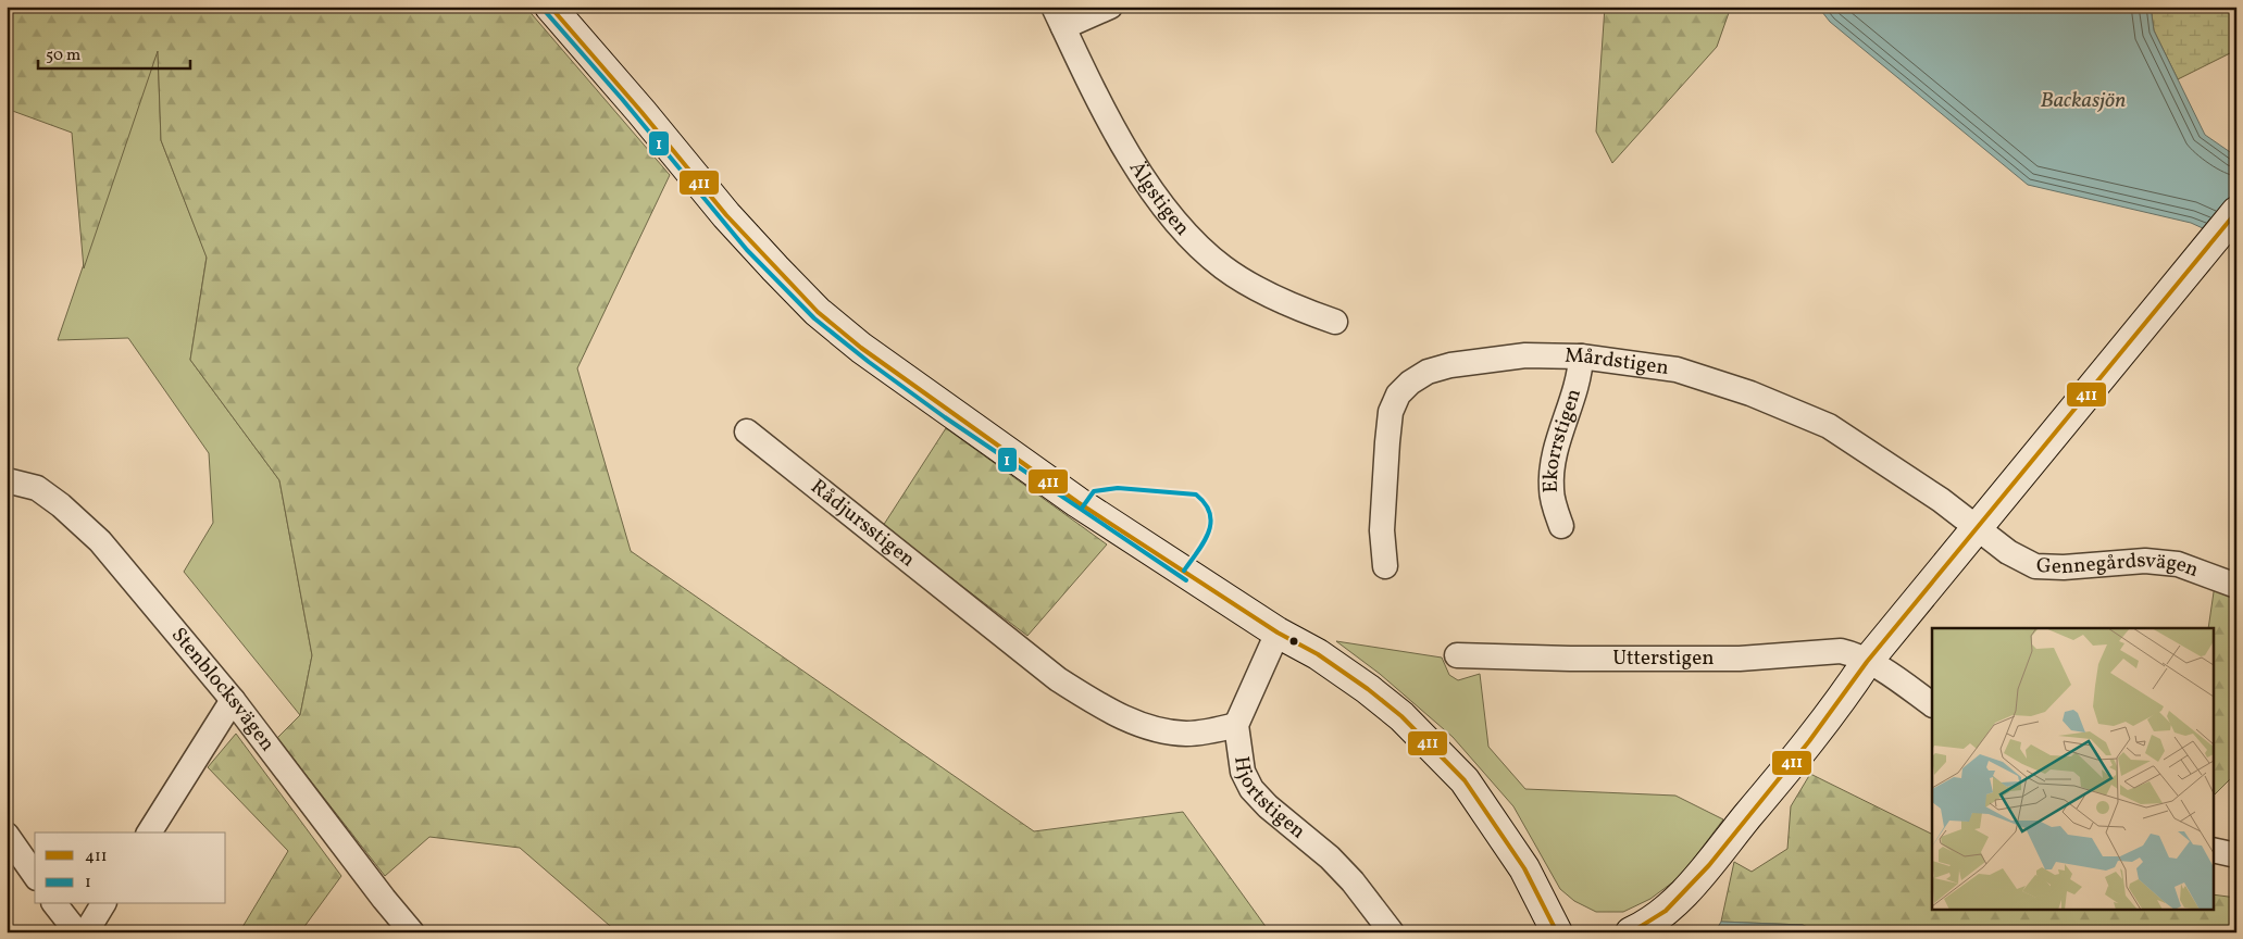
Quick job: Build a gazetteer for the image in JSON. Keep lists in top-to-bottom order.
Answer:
{
  "streets": {
    "street": [
      "Älgstigen",
      "Mårdstigen",
      "Ekorrstigen",
      "Rådjursstigen",
      "Gennegårdsvägen",
      "Utterstigen",
      "Stenblocksvägen",
      "Hjortstigen"
    ]
  },
  "crossings": [
    ["Mårdstigen", "Ekorrstigen"],
    ["Mårdstigen", "Gennegårdsvägen"],
    ["Rådjursstigen", "Hjortstigen"]
  ],
  "water": ["Backasjön"],
  "lines": ["transit line 411", "transit line 1"],
  "legend": ["411", "1"],
  "scale_bar": "50 m"
}
